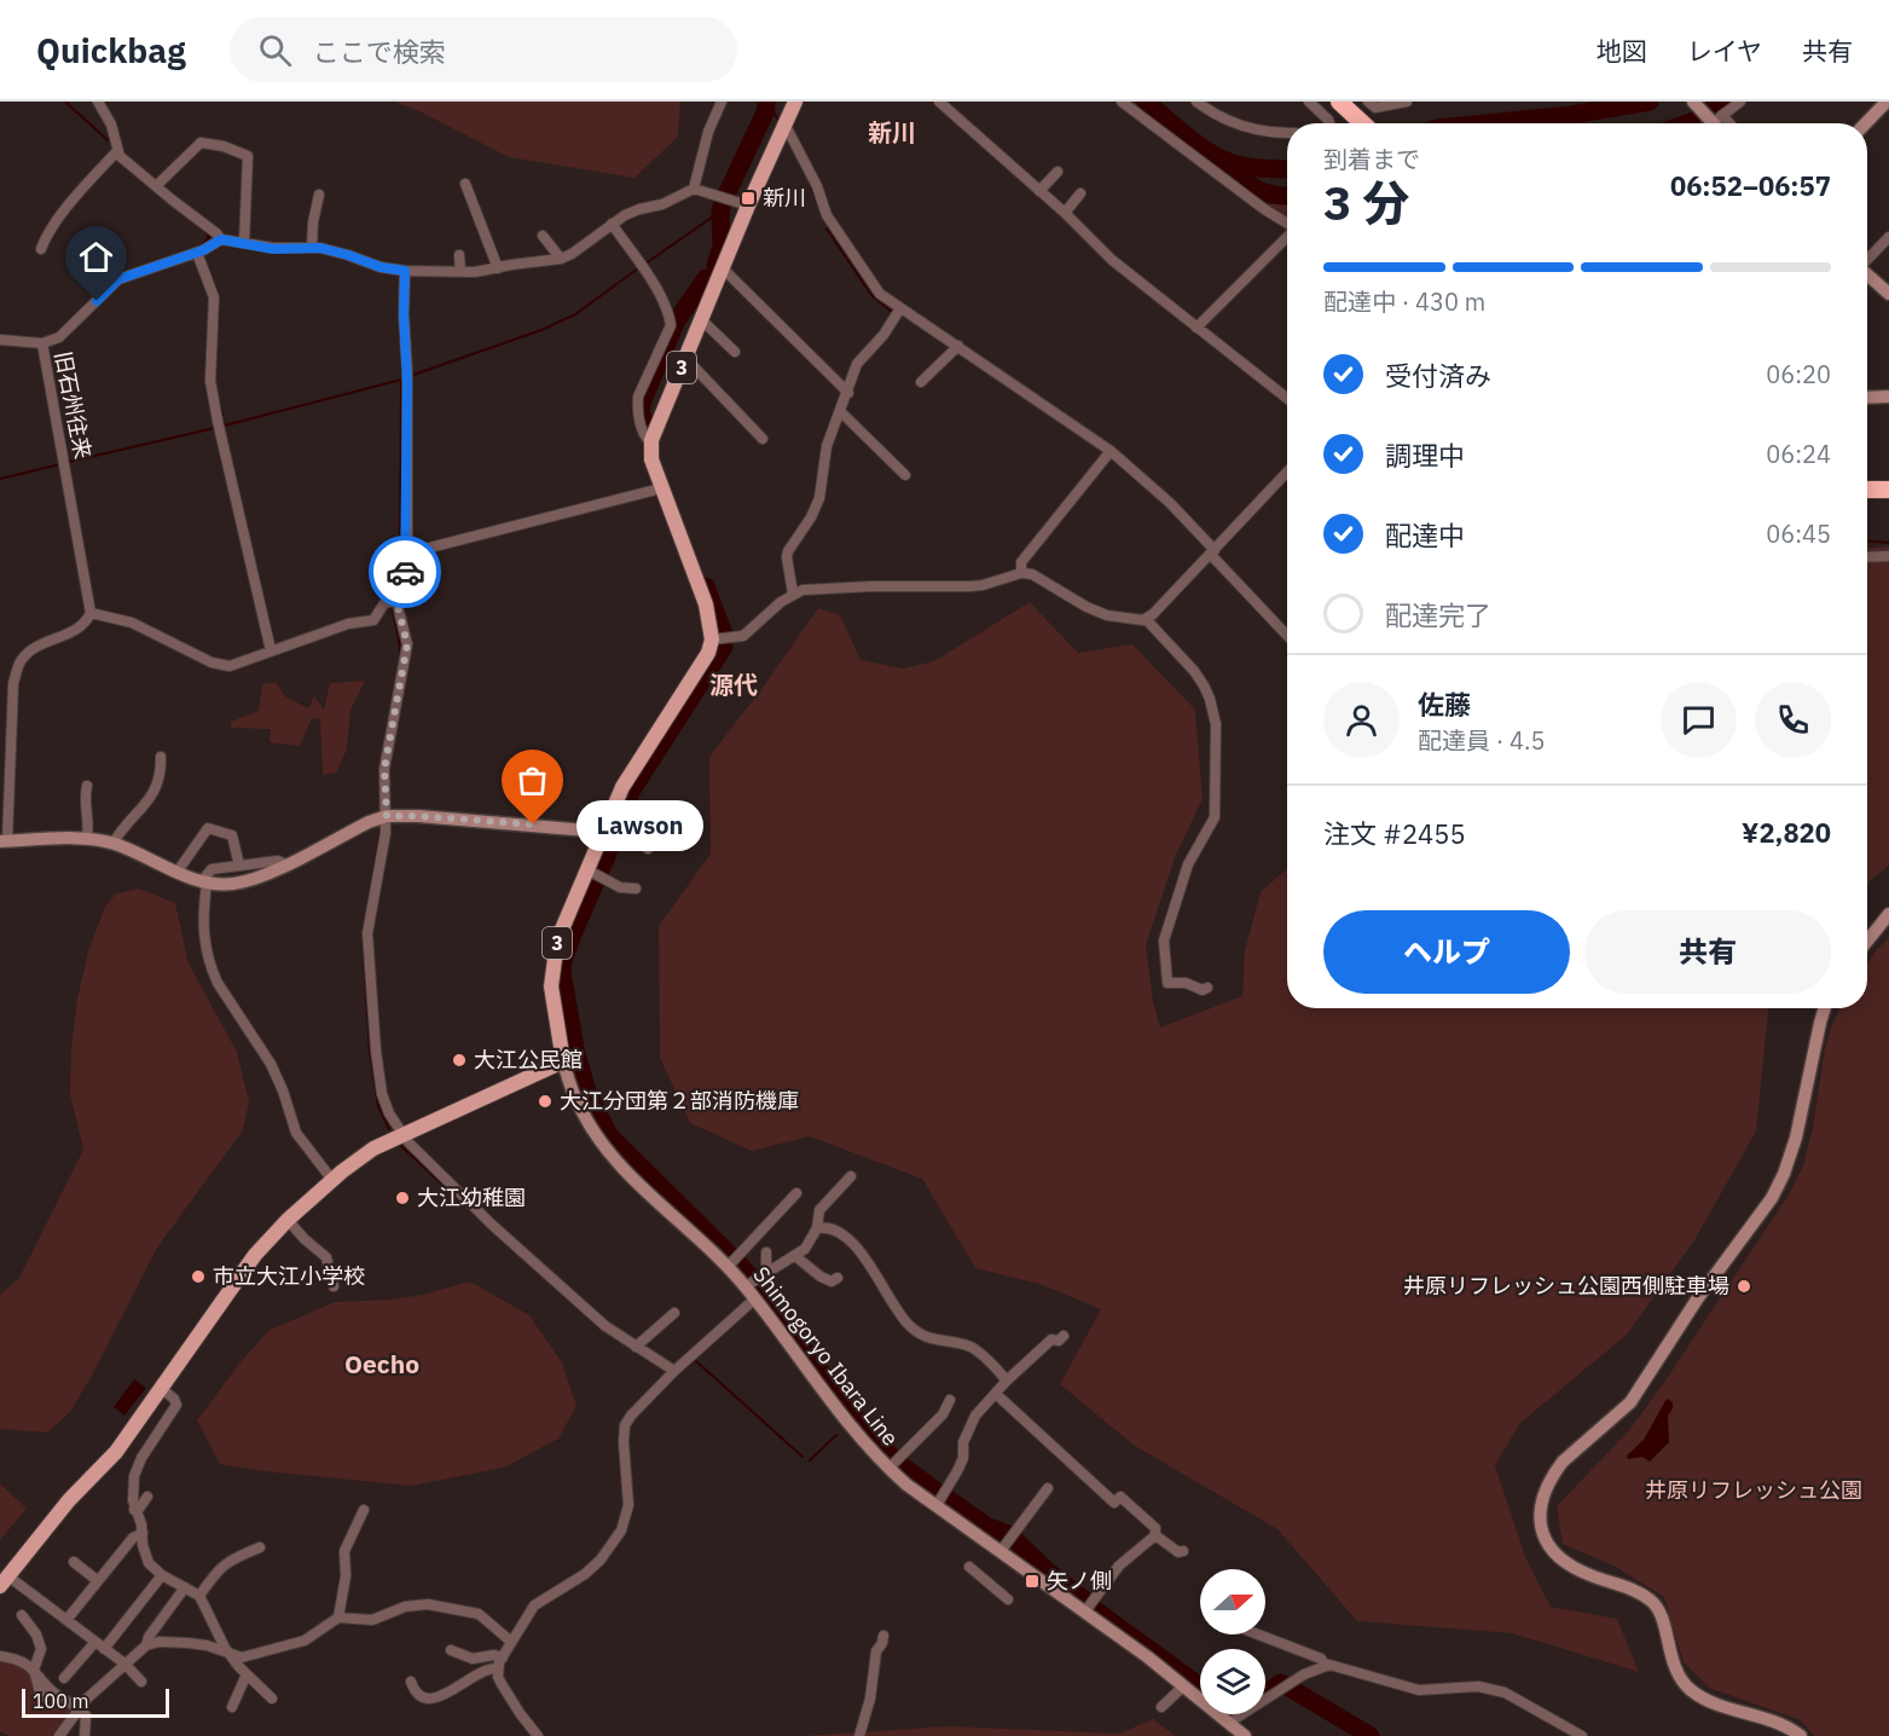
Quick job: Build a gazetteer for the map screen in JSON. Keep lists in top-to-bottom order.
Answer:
{
  "streets": {
    "main road": ["3", "Shimogoryo Ibara Line"],
    "street": ["旧石州往来"]
  },
  "crossings": [
    ["3", "Shimogoryo Ibara Line"]
  ],
  "districts": ["新川", "源代", "Oecho"],
  "parks": ["井原リフレッシュ公園"],
  "places": {
    "transit": ["新川", "矢ノ側"],
    "other": [
      "Lawson",
      "大江公民館",
      "大江分団第２部消防機庫",
      "大江幼稚園",
      "市立大江小学校",
      "井原リフレッシュ公園西側駐車場"
    ]
  },
  "scale_bar": "100 m",
  "north": "right",
  "page": {
    "header": "Quickbag",
    "search": "ここで検索",
    "nav": ["地図", "レイヤ", "共有"],
    "heading": ["3 分", "到着まで", "06:52–06:57"],
    "panel": [
      "佐藤",
      "配達員 · 4.5",
      "注文 #2455",
      "¥2,820"
    ],
    "bar": "配達中 · 430 m",
    "list": [
      ["受付済み", "06:20"],
      ["調理中", "06:24"],
      ["配達中", "06:45"],
      "配達完了"
    ],
    "bubble": "Lawson",
    "buttons": ["ヘルプ", "共有"],
    "scale": "100 m"
  }
}
